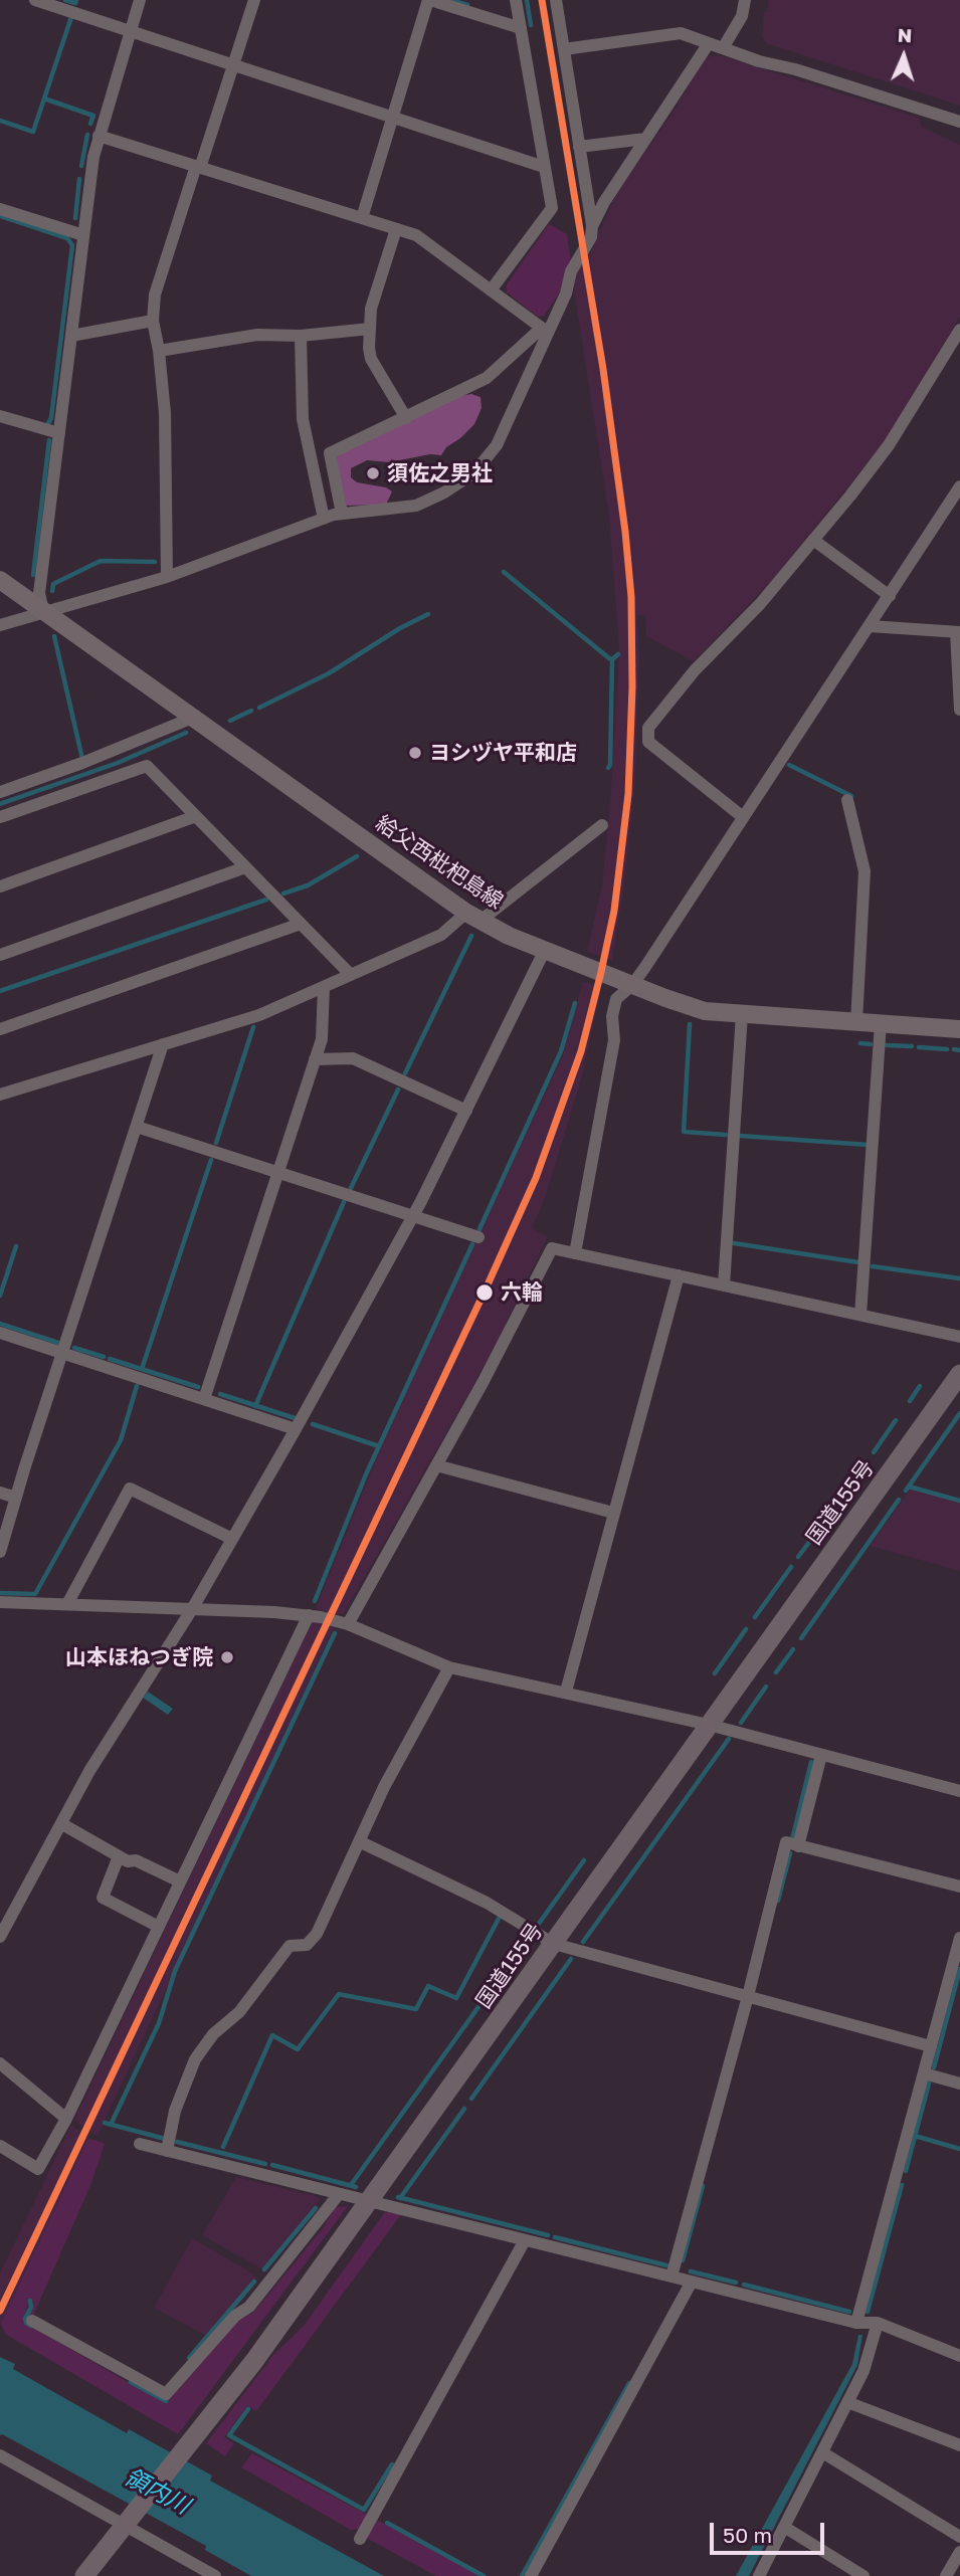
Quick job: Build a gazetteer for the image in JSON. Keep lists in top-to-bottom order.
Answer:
{
  "streets": {
    "highway": ["国道155号"],
    "main road": ["給父西枇杷島線"]
  },
  "water": ["領内川"],
  "places": [
    "須佐之男社",
    "ヨシヅヤ平和店",
    "六輪",
    "山本ほねつぎ院"
  ],
  "scale_bar": "50 m",
  "north": "top"
}
